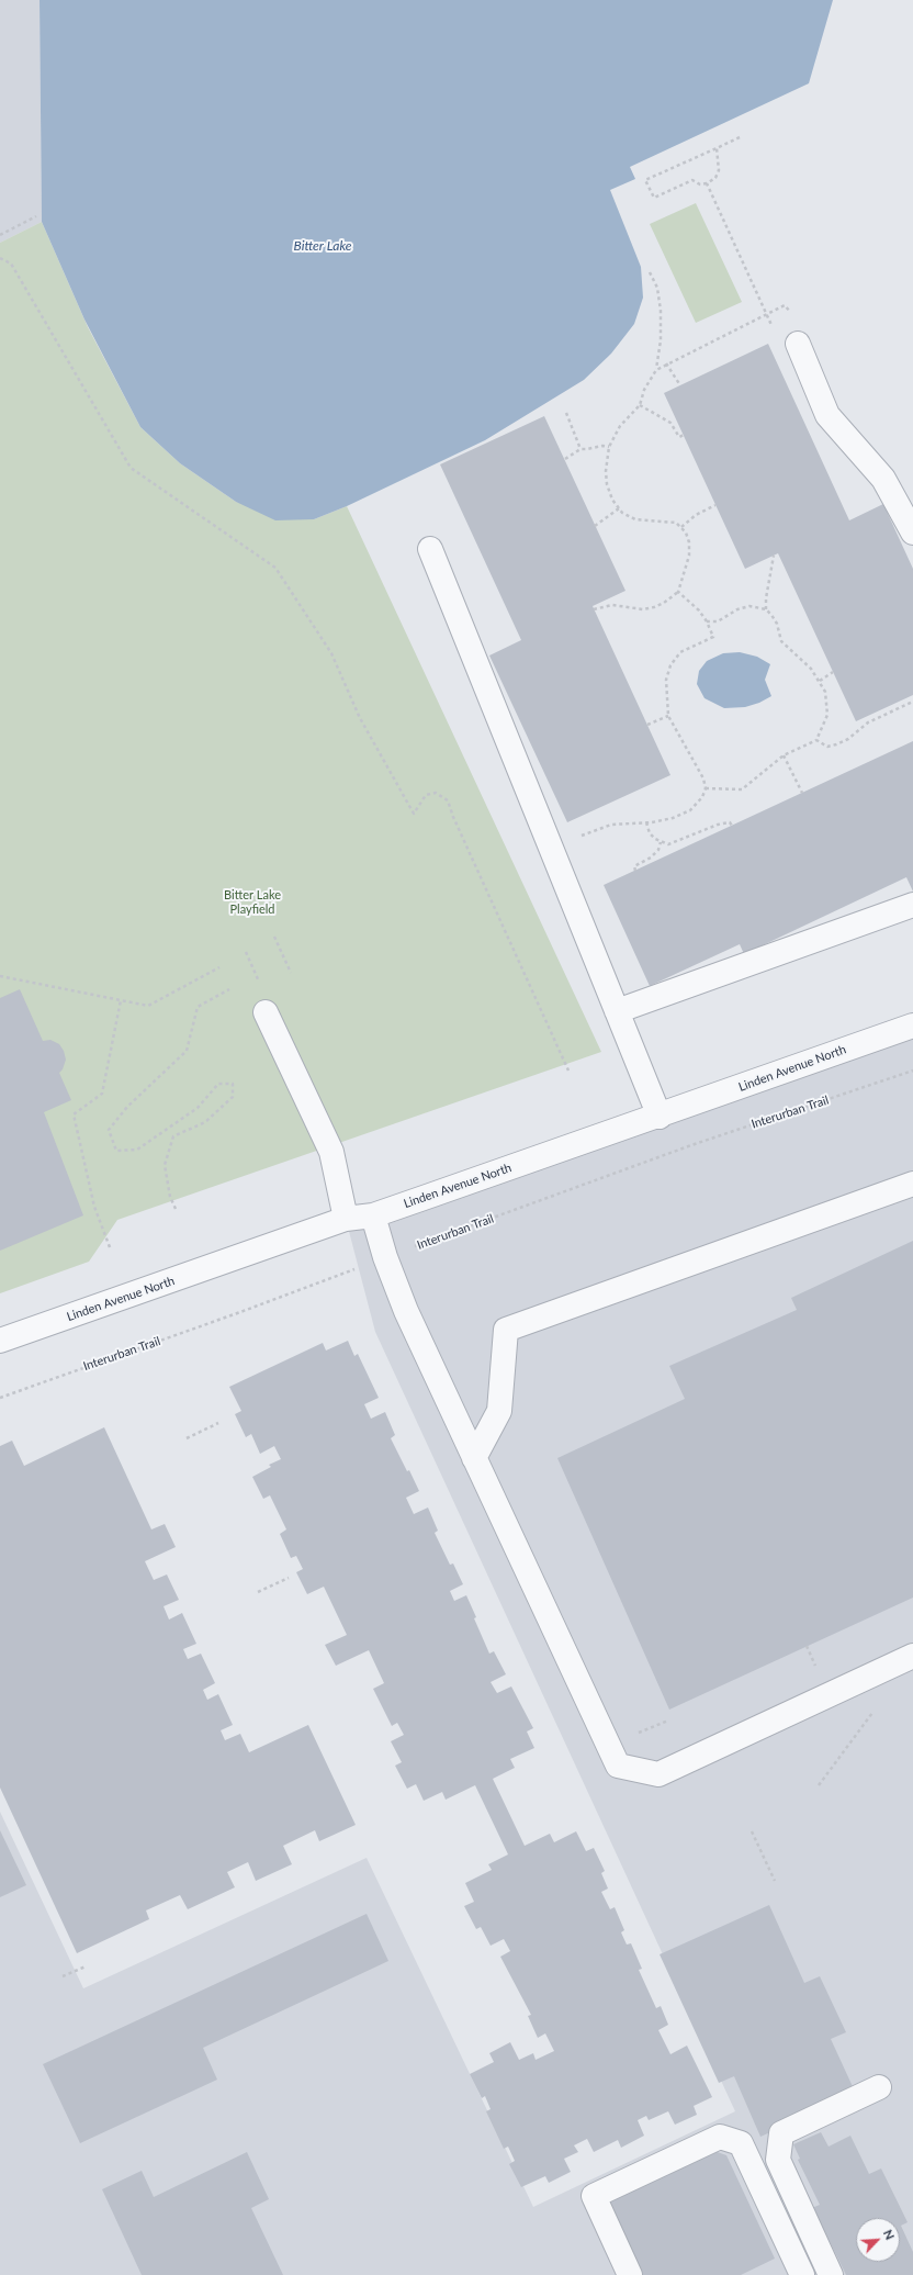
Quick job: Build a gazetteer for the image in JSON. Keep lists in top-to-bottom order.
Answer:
{
  "streets": {
    "street": ["Linden Avenue North"],
    "path": ["Interurban Trail"]
  },
  "water": ["Bitter Lake"],
  "parks": ["Bitter Lake Playfield"],
  "north": "top right"
}
